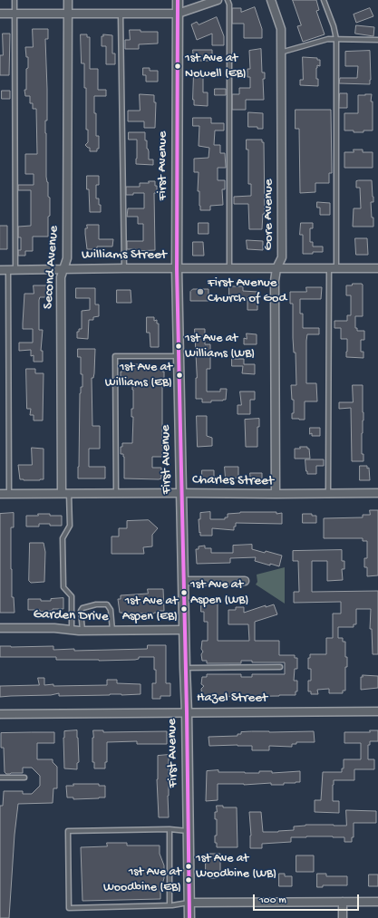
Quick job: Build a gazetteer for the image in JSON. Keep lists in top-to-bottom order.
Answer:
{
  "streets": {
    "street": [
      "First Avenue",
      "Gore Avenue",
      "Williams Street",
      "Second Avenue",
      "Charles Street",
      "Garden Drive",
      "Hazel Street"
    ]
  },
  "crossings": [
    ["First Avenue", "Williams Street"],
    ["First Avenue", "Charles Street"],
    ["First Avenue", "Garden Drive"],
    ["First Avenue", "Hazel Street"],
    ["Gore Avenue", "Williams Street"],
    ["Gore Avenue", "Charles Street"],
    ["Williams Street", "Second Avenue"],
    ["Second Avenue", "Charles Street"]
  ],
  "places": [
    "1st Ave at Nowell (EB)",
    "First Avenue Church of God",
    "1st Ave at Williams (WB)",
    "1st Ave at Williams (EB)",
    "1st Ave at Aspen (WB)",
    "1st Ave at Aspen (EB)",
    "1st Ave at Woodbine (WB)",
    "1st Ave at Woodbine (EB)"
  ],
  "scale_bar": "100 m"
}
